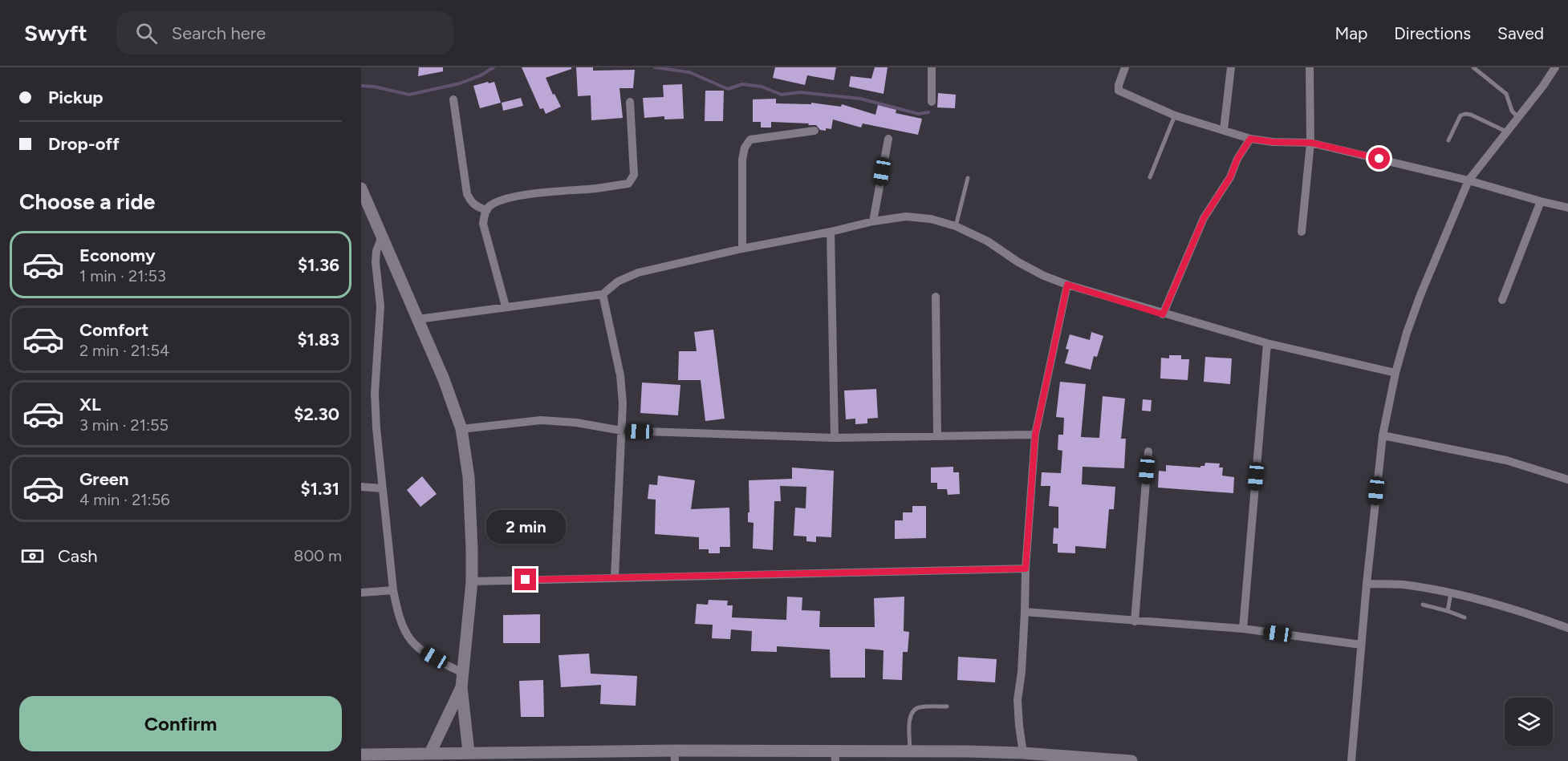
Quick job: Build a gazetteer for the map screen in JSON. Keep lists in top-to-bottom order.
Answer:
{
  "page": {
    "header": "Swyft",
    "search": "Search here",
    "nav": ["Map", "Directions", "Saved"],
    "banner": ["Pickup", "Drop-off"],
    "heading": "Choose a ride",
    "list": [
      {
        "name": "Economy",
        "note": "1 min · 21:53",
        "value": "$1.36"
      },
      {
        "name": "Comfort",
        "note": "2 min · 21:54",
        "value": "$1.83"
      },
      {
        "name": "XL",
        "note": "3 min · 21:55",
        "value": "$2.30"
      },
      {
        "name": "Green",
        "note": "4 min · 21:56",
        "value": "$1.31"
      }
    ],
    "bubble": "2 min",
    "pay": ["Cash", "800 m"],
    "buttons": "Confirm"
  }
}
